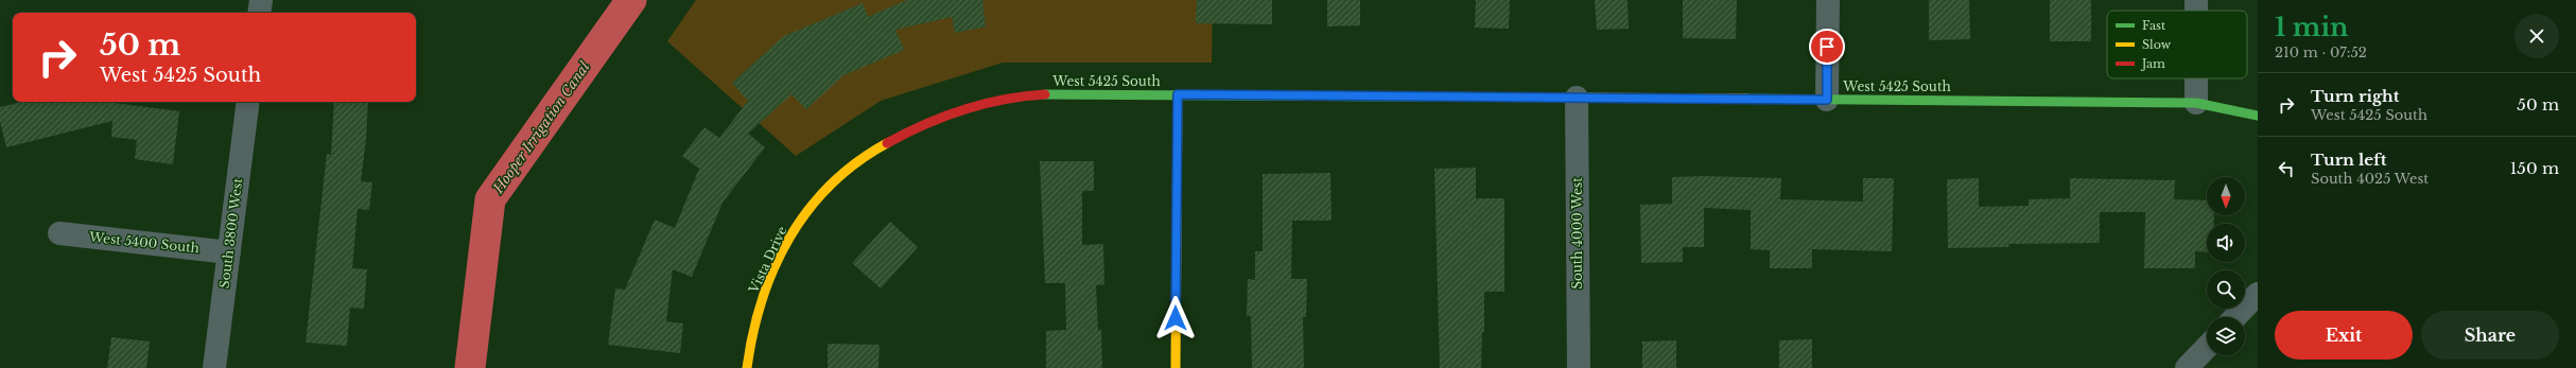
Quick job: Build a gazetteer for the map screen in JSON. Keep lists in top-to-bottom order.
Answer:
{
  "streets": {
    "street": [
      "West 5425 South",
      "South 3800 West",
      "South 4000 West",
      "West 5400 South",
      "Vista Drive"
    ]
  },
  "crossings": [
    ["West 5425 South", "South 4000 West"],
    ["West 5425 South", "Vista Drive"],
    ["South 3800 West", "West 5400 South"]
  ],
  "water": ["Hooper Irrigation Canal"],
  "legend": ["Fast", "Slow", "Jam"],
  "north": "bottom",
  "page": {
    "heading": ["1 min", "210 m · 07:52"],
    "turn": ["50 m", "West 5425 South"],
    "list": [
      {
        "name": "Turn right",
        "note": "West 5425 South",
        "value": "50 m"
      },
      {
        "name": "Turn left",
        "note": "South 4025 West",
        "value": "150 m"
      }
    ],
    "buttons": ["Exit", "Share"]
  }
}
